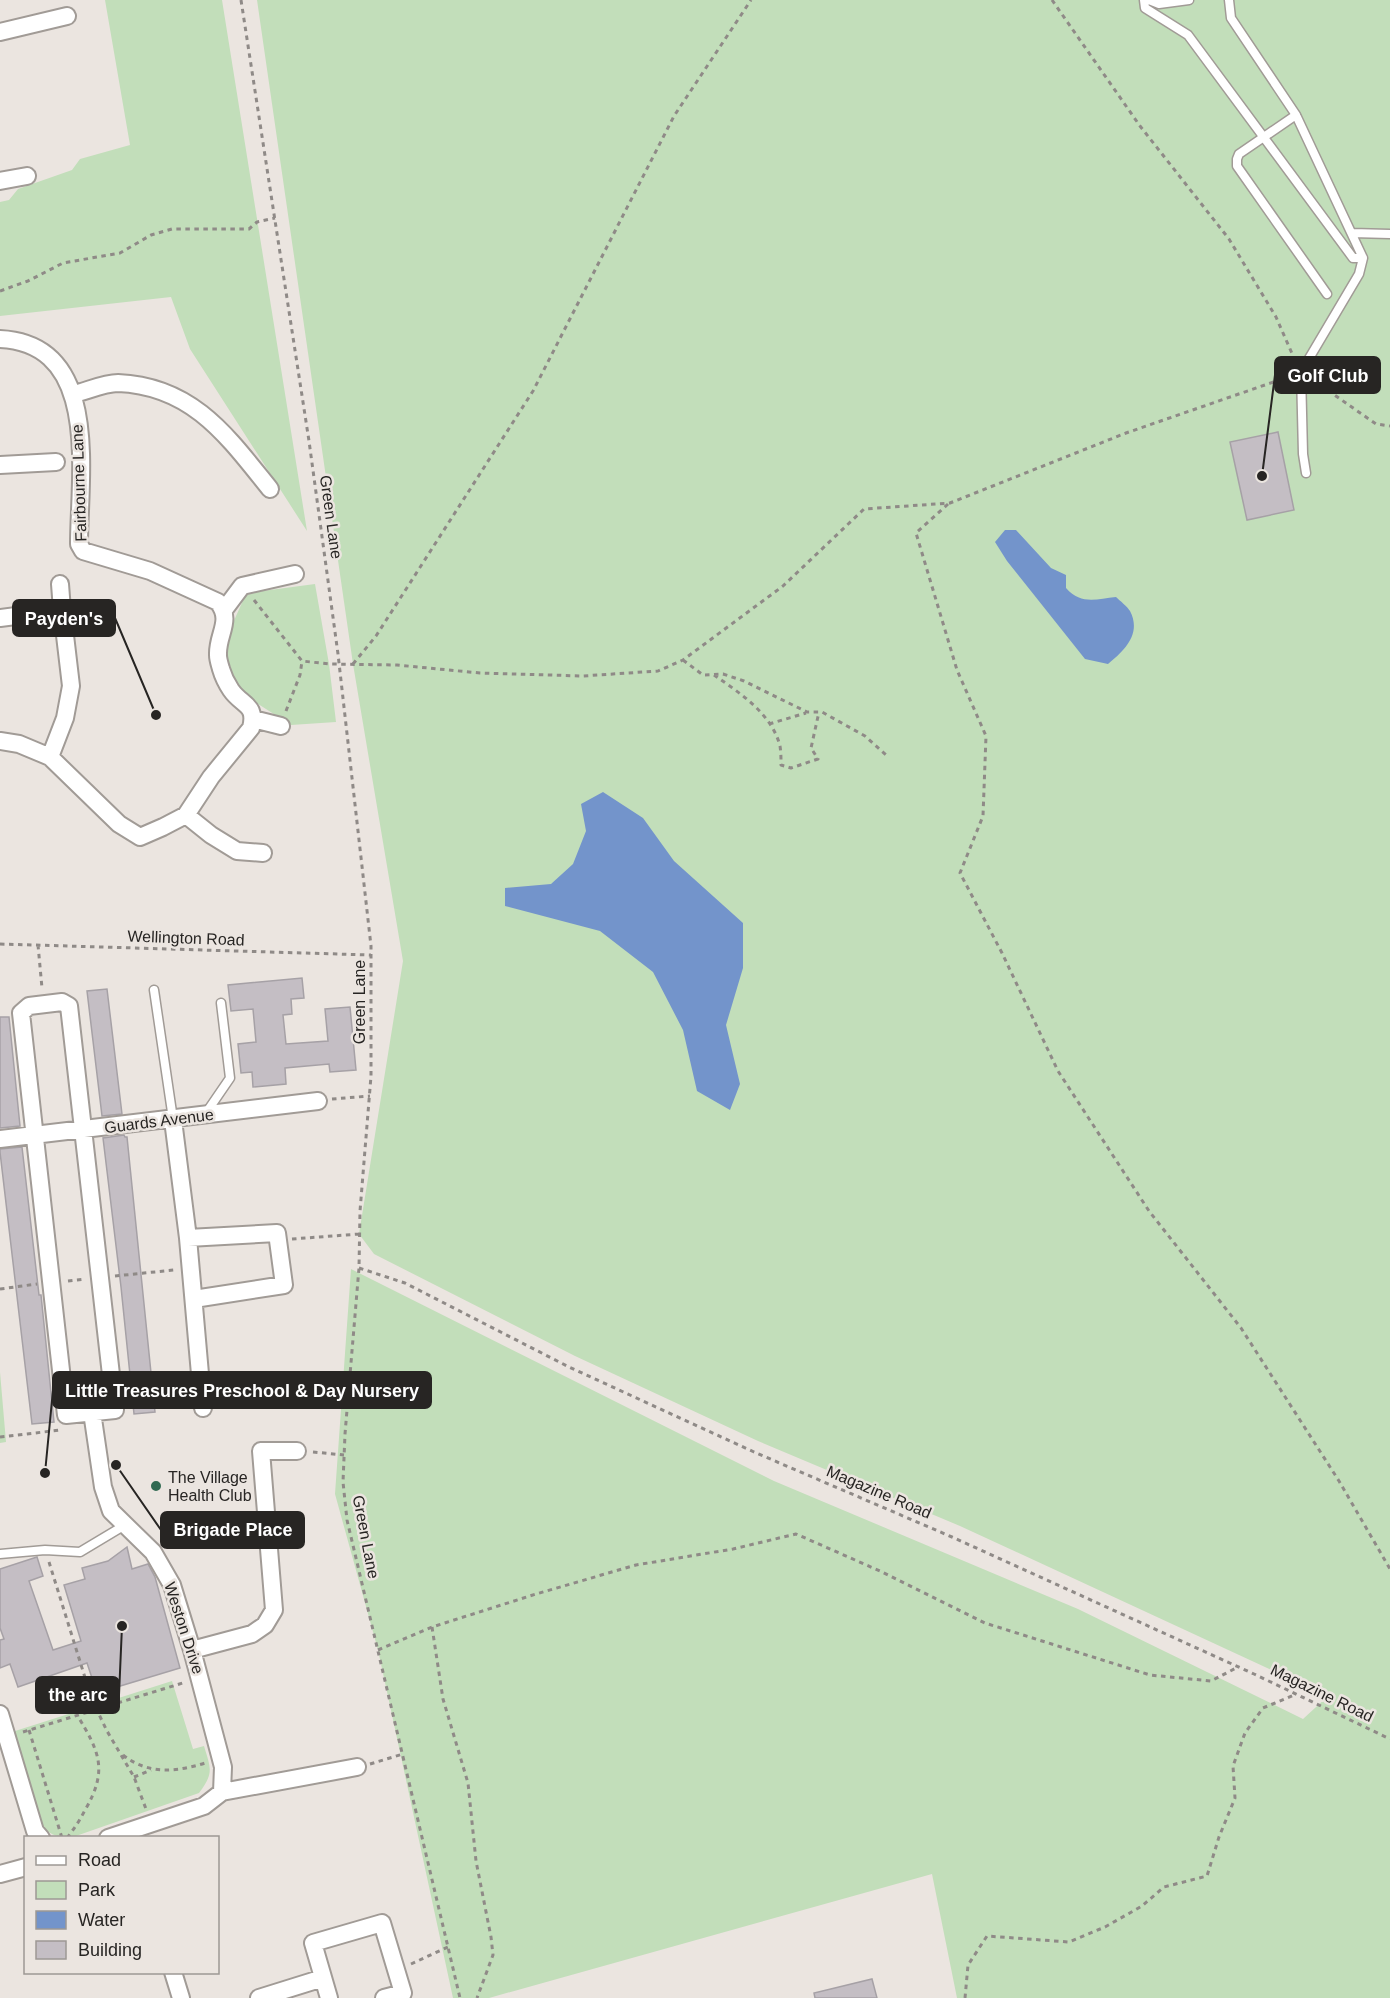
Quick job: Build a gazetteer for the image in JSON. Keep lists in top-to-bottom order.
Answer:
{
  "streets": {
    "street": ["Fairbourne Lane", "Guards Avenue", "Weston Drive"],
    "path": ["Green Lane", "Wellington Road", "Magazine Road"]
  },
  "crossings": [
    ["Green Lane", "Wellington Road"],
    ["Green Lane", "Magazine Road"]
  ],
  "places": [
    "Golf Club",
    "Payden's",
    "Brigade Place",
    "Little Treasures Preschool & Day Nursery",
    "The Village Health Club",
    "the arc"
  ],
  "legend": [
    "Road",
    "Park",
    "Water",
    "Building"
  ]
}
